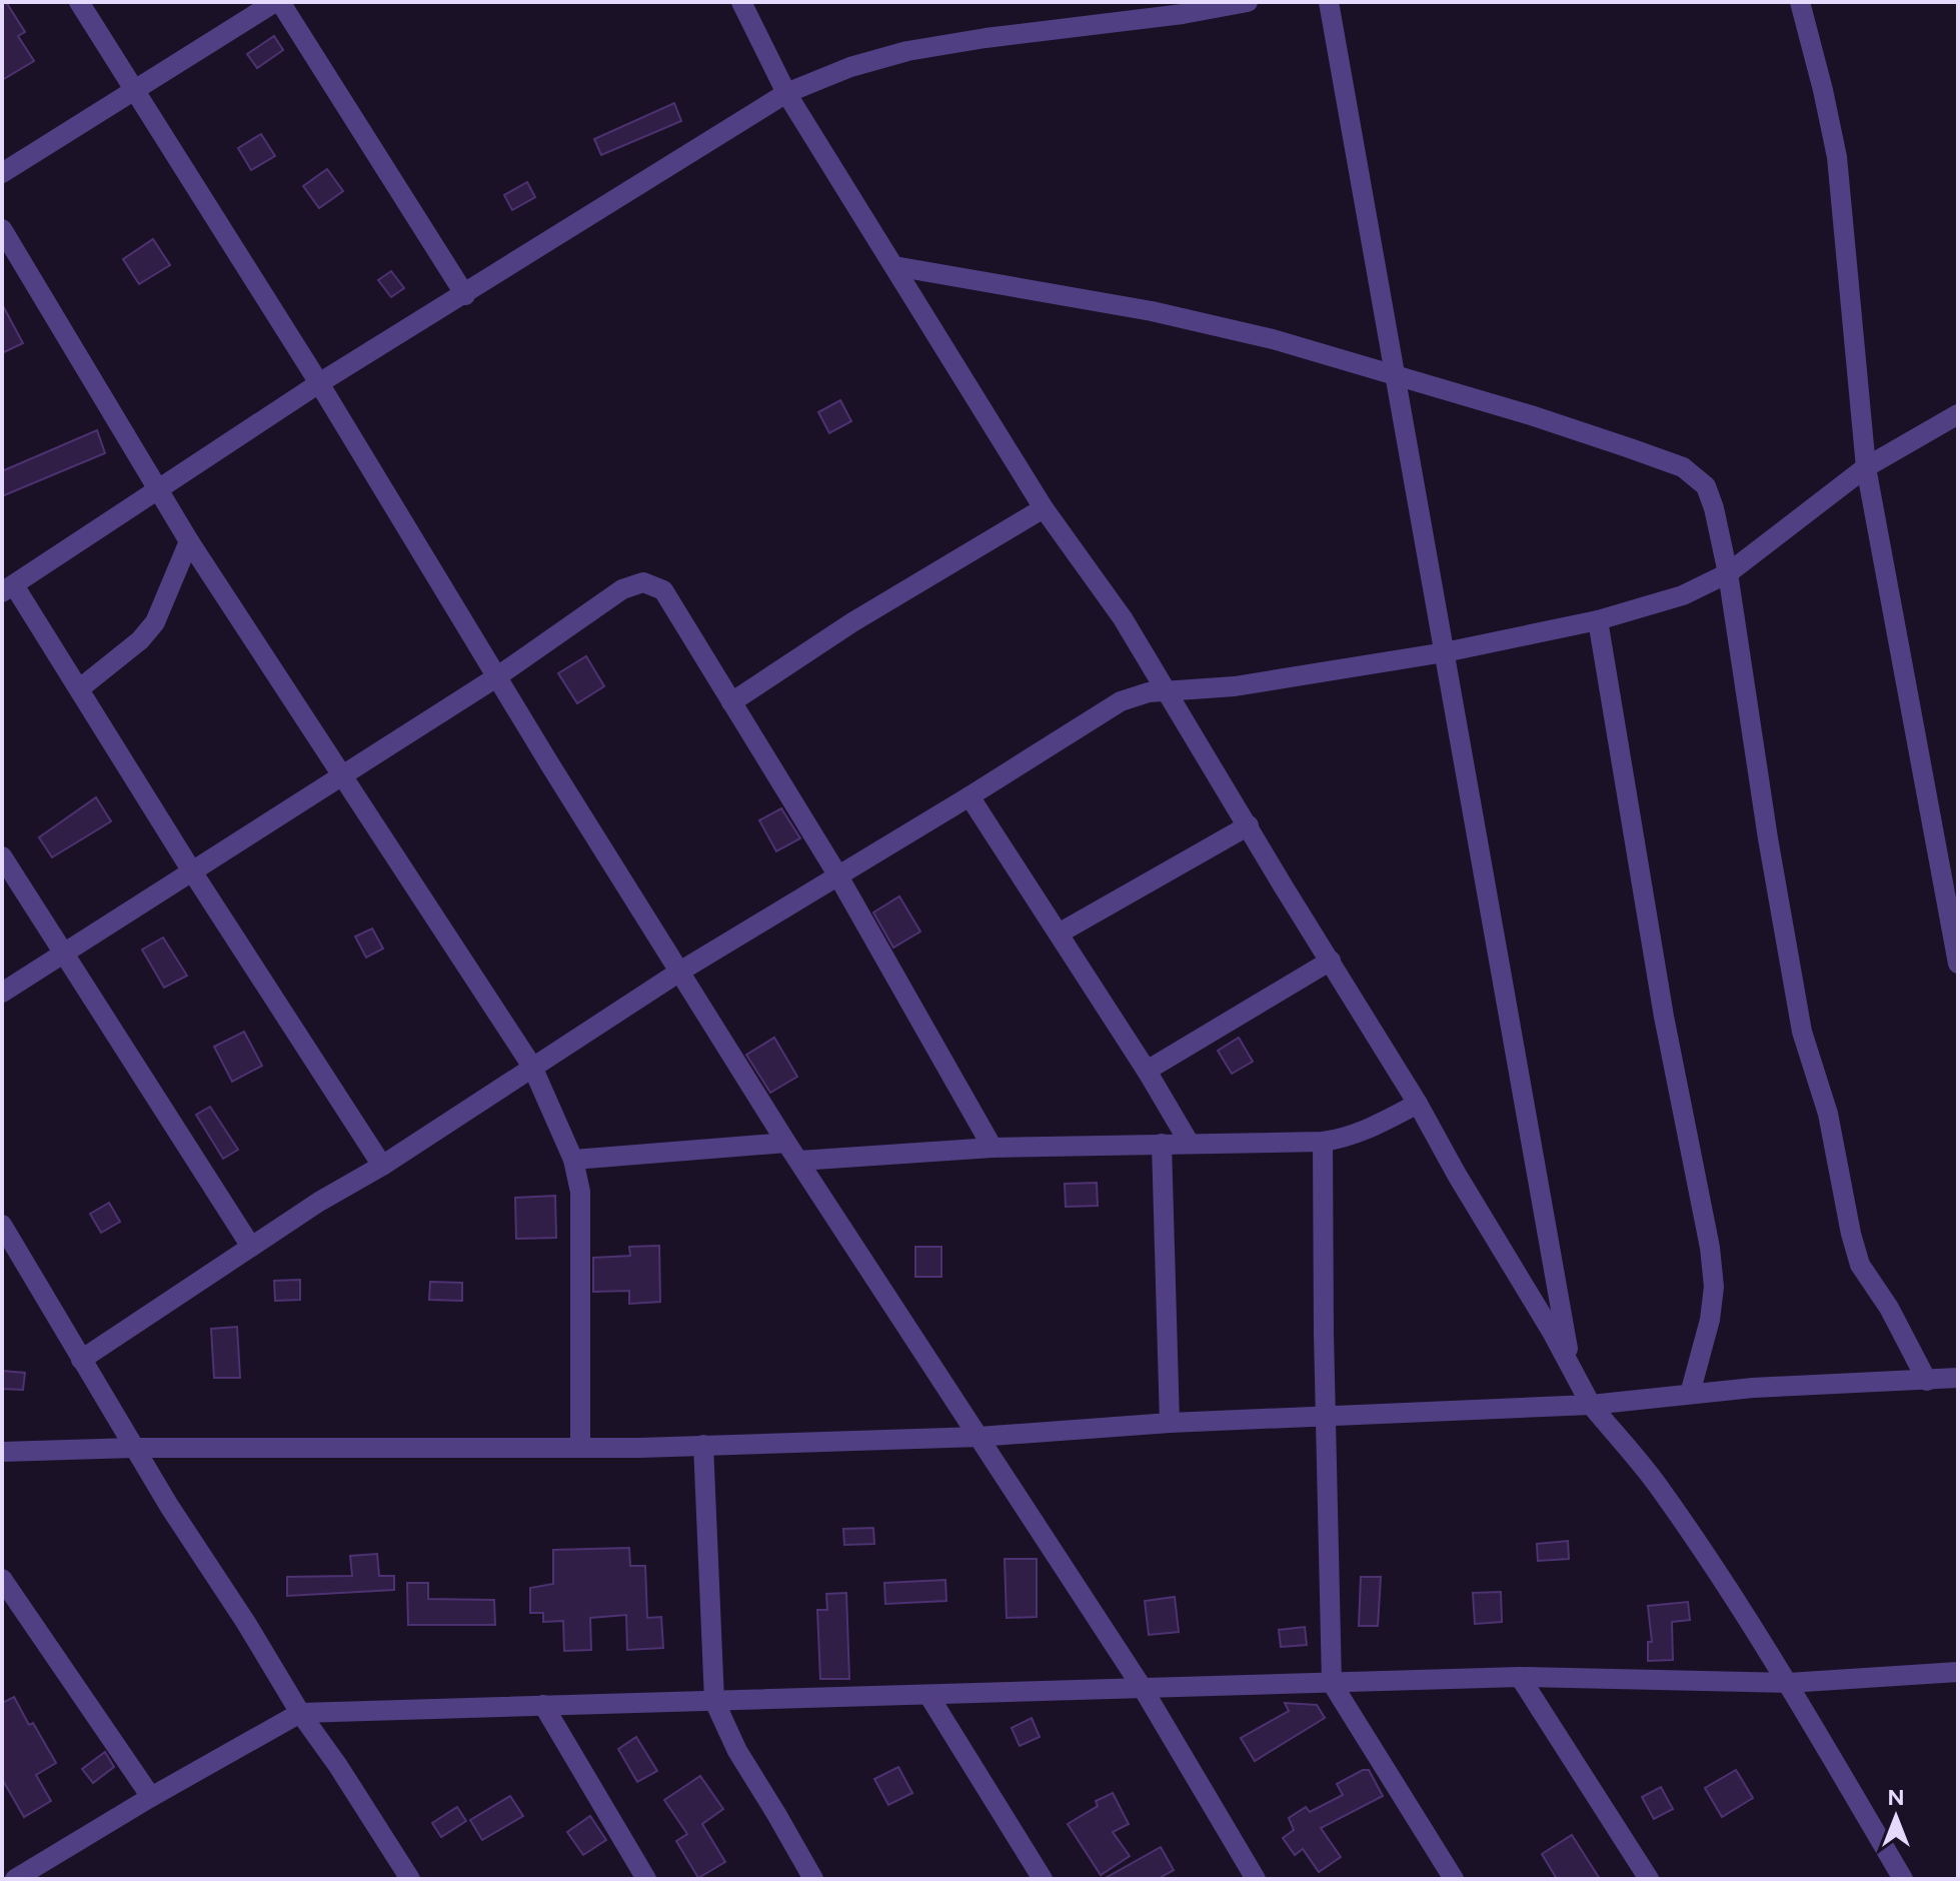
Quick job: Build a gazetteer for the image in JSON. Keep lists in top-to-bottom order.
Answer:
{
  "north": "top"
}
